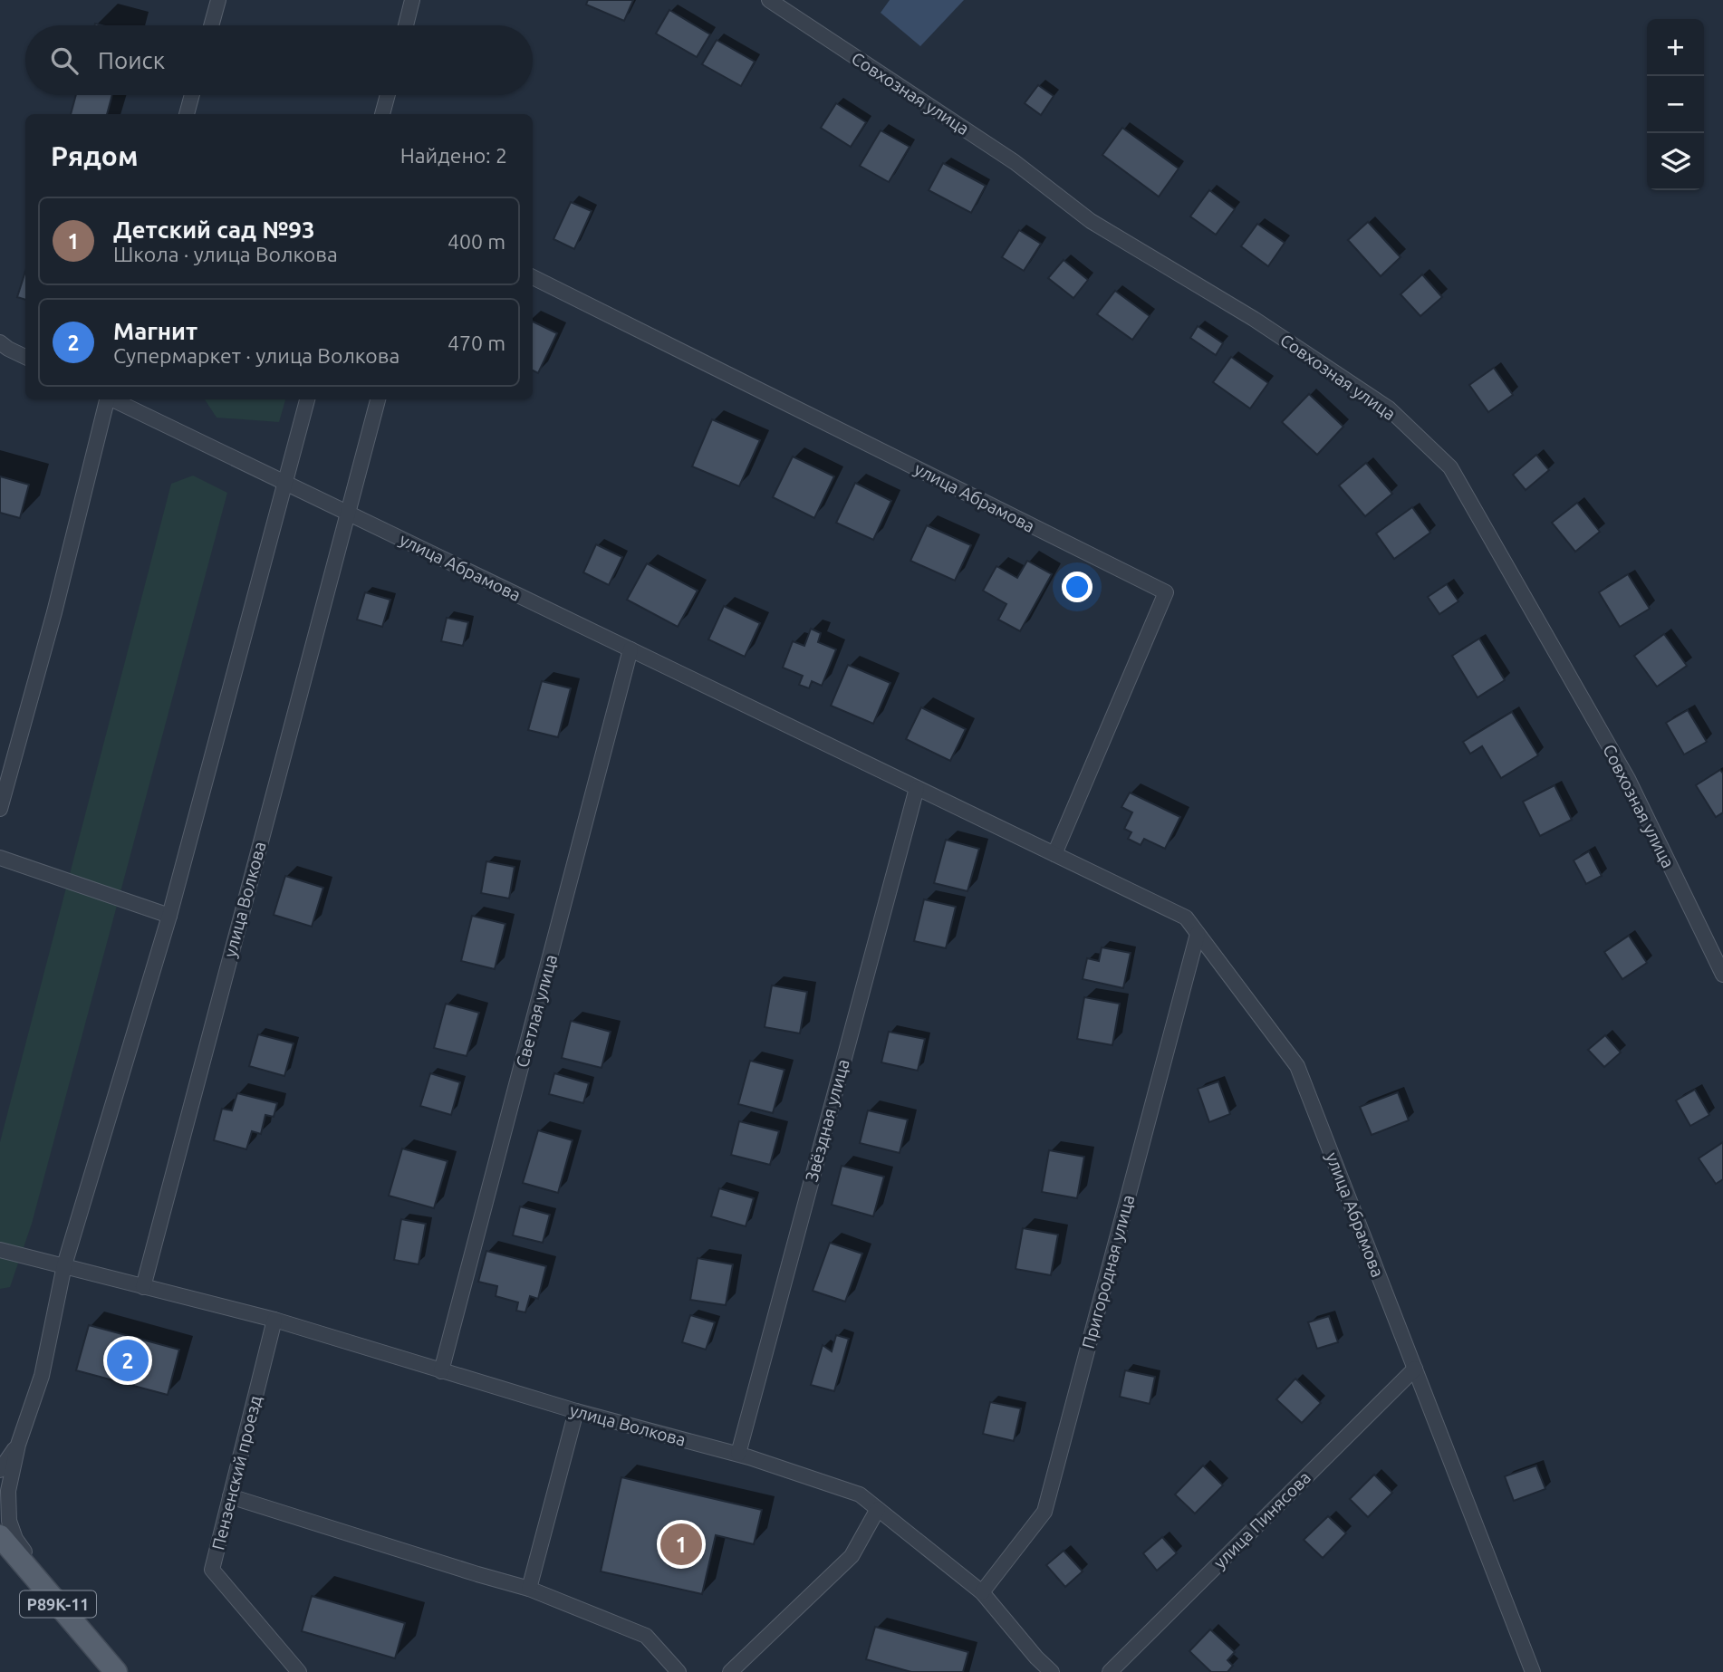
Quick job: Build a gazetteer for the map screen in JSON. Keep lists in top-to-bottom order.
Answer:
{
  "streets": {
    "main road": ["Р89К-11"],
    "street": [
      "Совхозная улица",
      "улица Абрамова",
      "улица Волкова",
      "Светлая улица",
      "Звёздная улица",
      "Пригородная улица",
      "Пензенский проезд",
      "улица Пинясова"
    ]
  },
  "crossings": [
    ["улица Абрамова", "улица Волкова"],
    ["улица Абрамова", "Светлая улица"],
    ["улица Абрамова", "Звёздная улица"],
    ["улица Абрамова", "Пригородная улица"],
    ["улица Абрамова", "улица Пинясова"],
    ["улица Волкова", "Светлая улица"],
    ["улица Волкова", "Звёздная улица"],
    ["улица Волкова", "Пригородная улица"],
    ["улица Волкова", "Пензенский проезд"]
  ],
  "page": {
    "map_buttons": ["+", "−"],
    "search": "Поиск",
    "heading": ["Рядом", "Найдено: 2"],
    "list": [
      {
        "mark": "1",
        "name": "Детский сад №93",
        "note": "Школа · улица Волкова",
        "value": "400 m"
      },
      {
        "mark": "2",
        "name": "Магнит",
        "note": "Супермаркет · улица Волкова",
        "value": "470 m"
      }
    ],
    "pins": ["2", "1"]
  }
}
